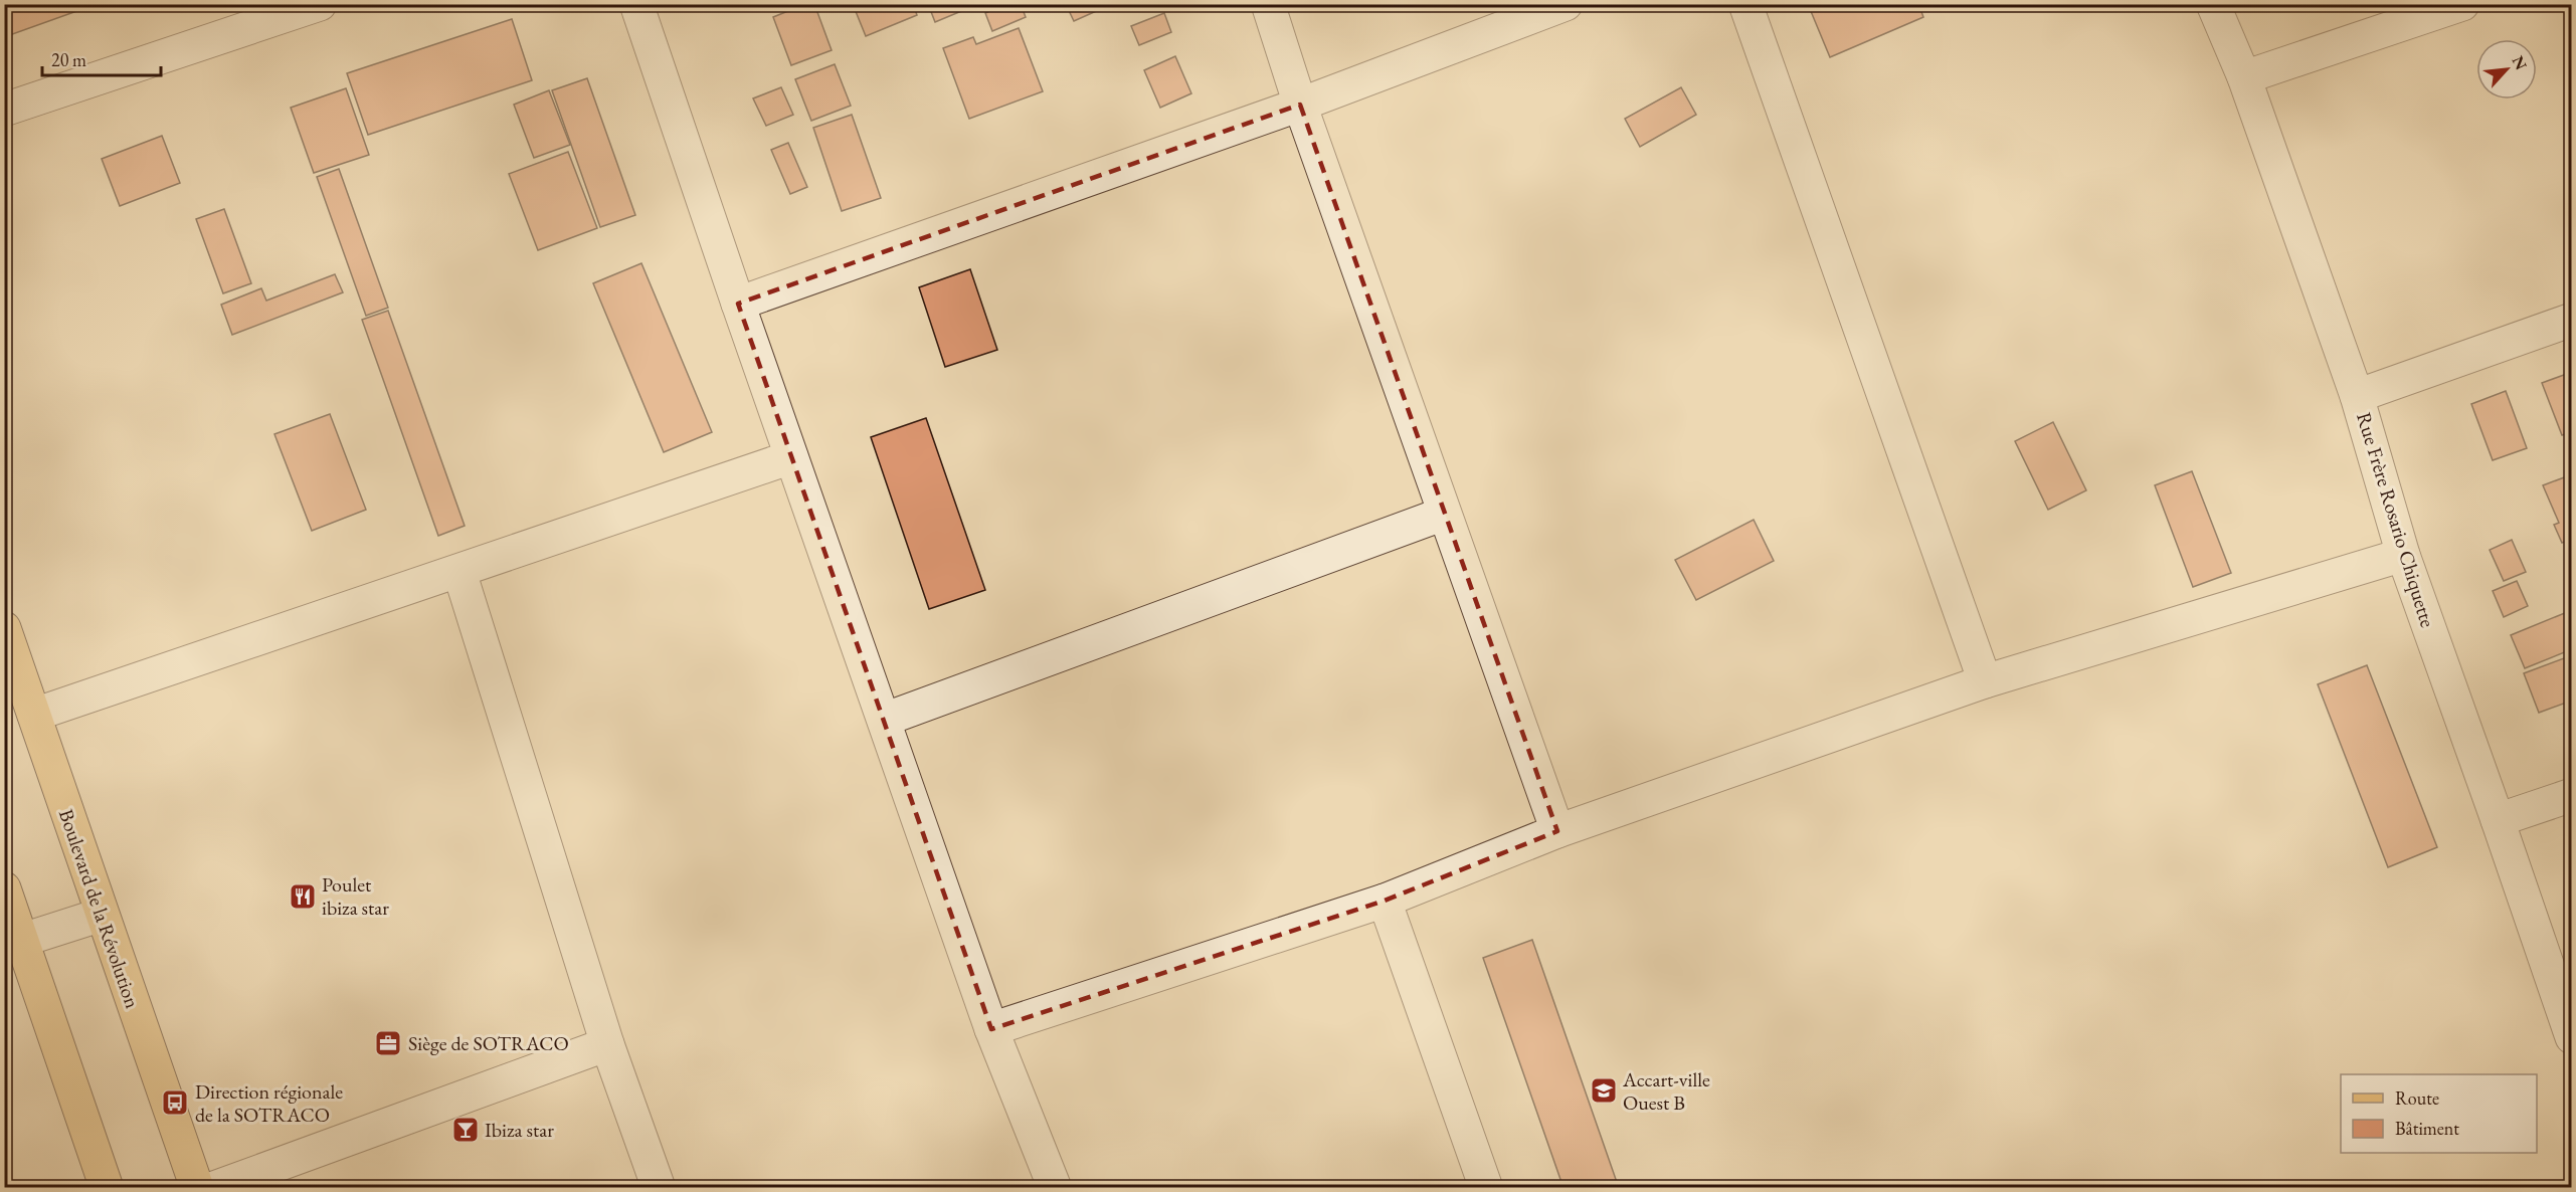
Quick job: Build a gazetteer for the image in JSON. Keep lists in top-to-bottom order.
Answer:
{
  "streets": {
    "main road": ["Boulevard de la Révolution"],
    "street": ["Rue Frère Rosario Chiquette"]
  },
  "places": {
    "restaurant": ["Poulet ibiza star"],
    "office": ["Siège de SOTRACO"],
    "school or university": ["Accart-ville Ouest B"],
    "bus stop": ["Direction régionale de la SOTRACO"],
    "bar": ["Ibiza star"]
  },
  "legend": ["Route", "Bâtiment"],
  "scale_bar": "20 m",
  "north": "top right"
}
